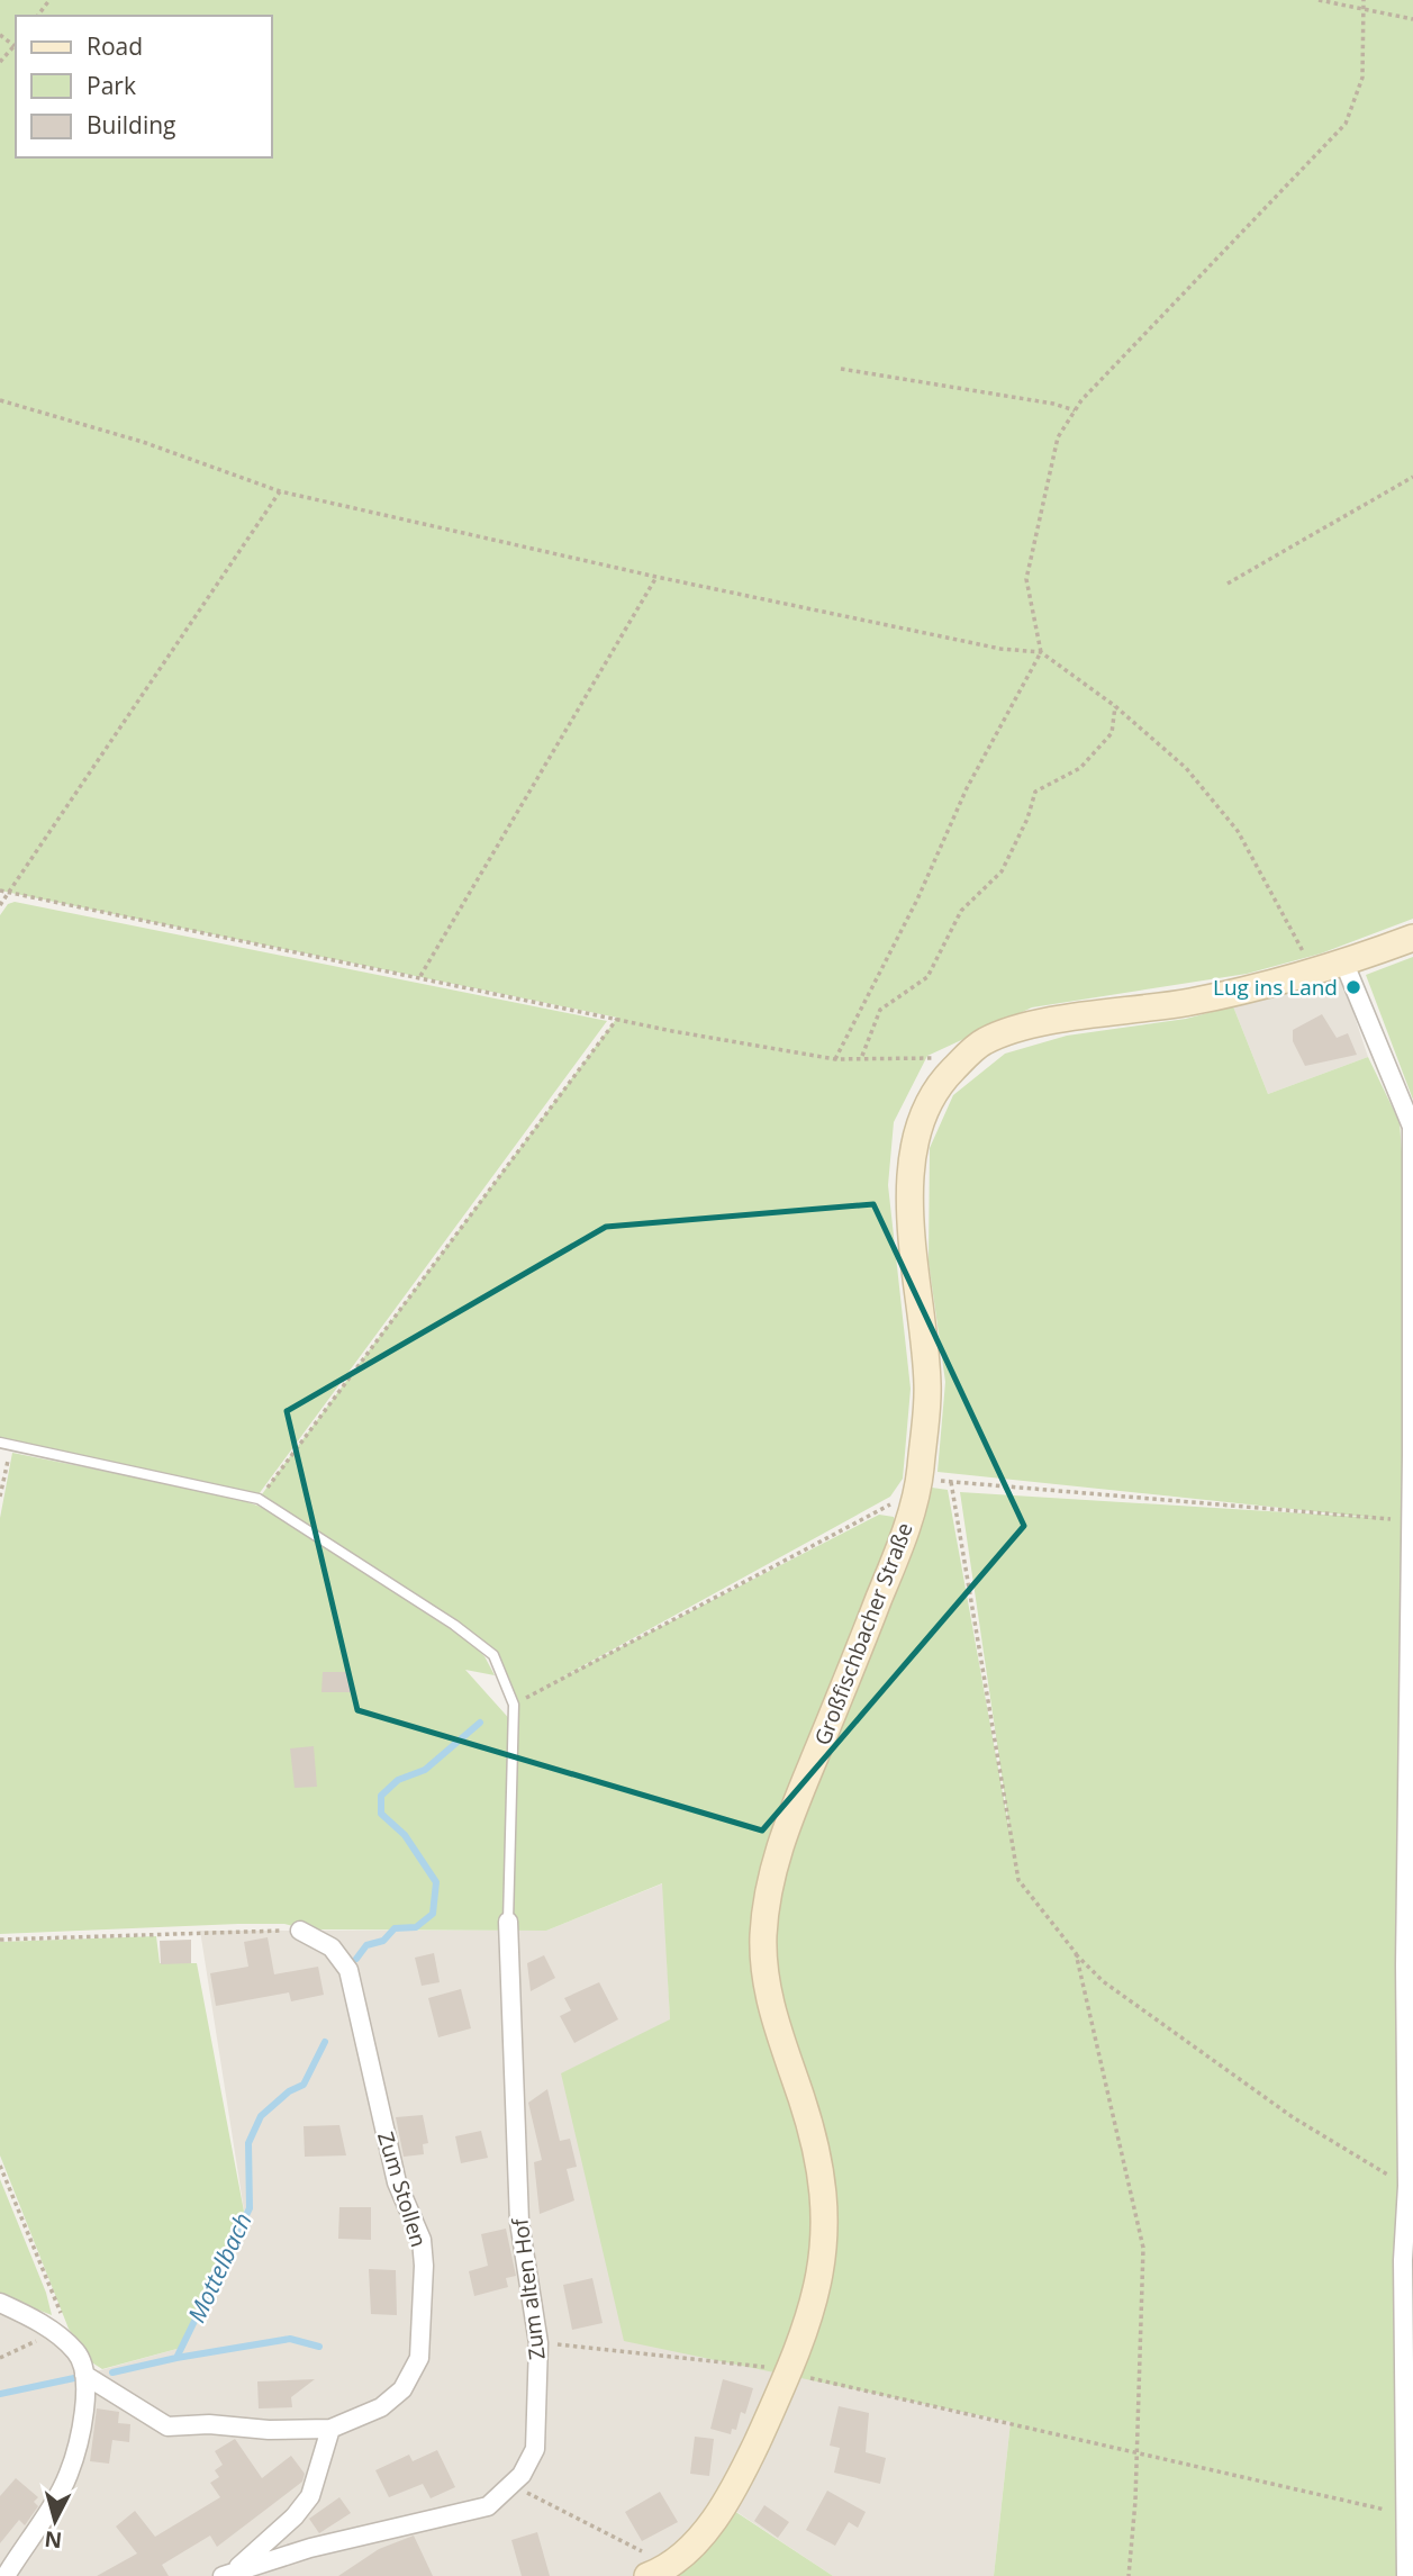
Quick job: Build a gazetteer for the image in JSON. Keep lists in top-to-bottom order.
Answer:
{
  "streets": {
    "main road": ["Großfischbacher Straße"],
    "street": ["Zum Stollen", "Zum alten Hof"]
  },
  "water": ["Mottelbach"],
  "places": ["Lug ins Land"],
  "legend": ["Road", "Park", "Building"],
  "north": "bottom"
}
